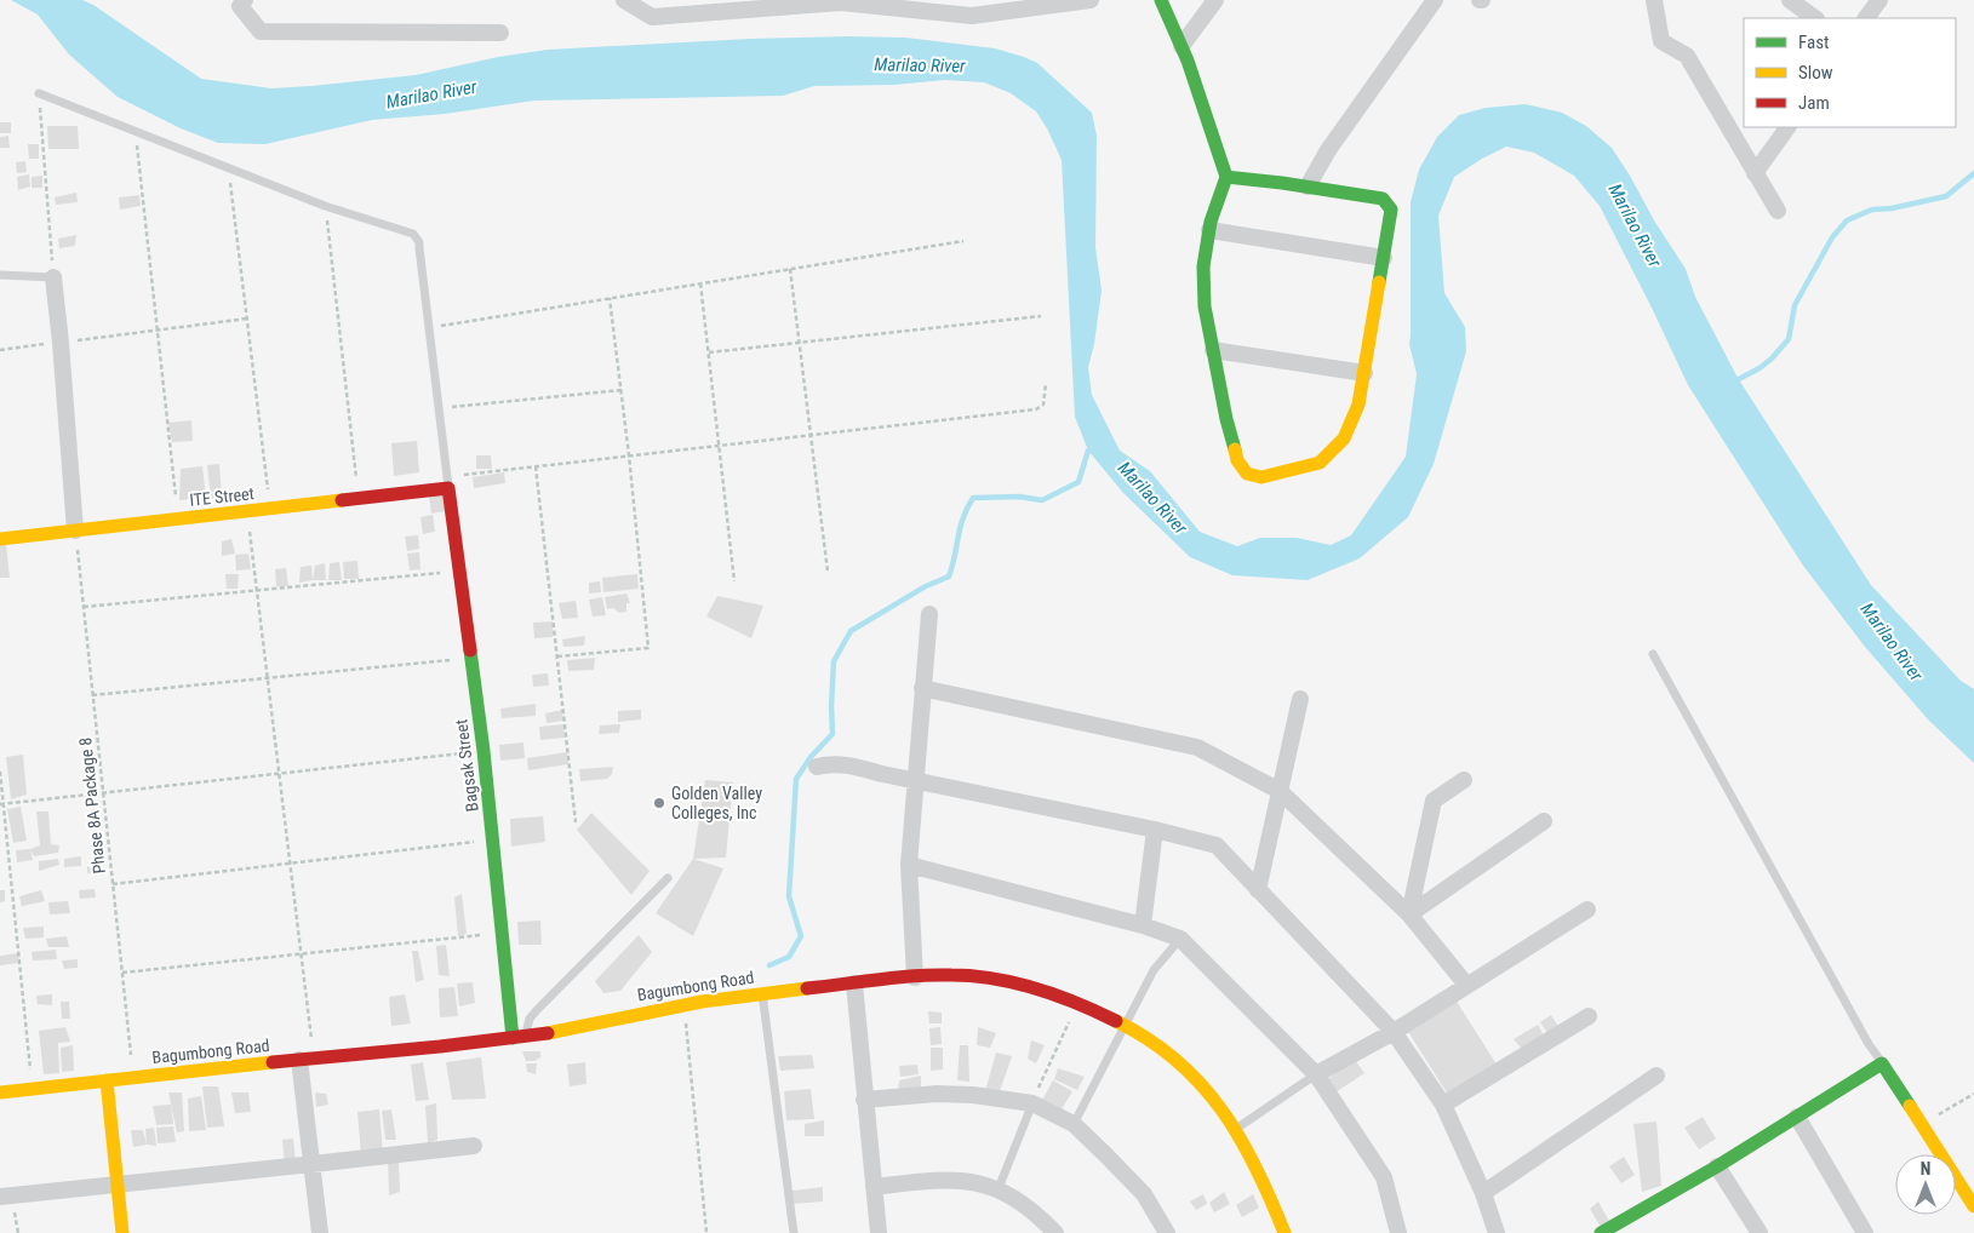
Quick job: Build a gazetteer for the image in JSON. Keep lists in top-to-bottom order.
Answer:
{
  "streets": {
    "street": ["ITE Street", "Bagsak Street", "Bagumbong Road"],
    "path": ["Phase 8A Package 8"]
  },
  "crossings": [
    ["ITE Street", "Bagsak Street"],
    ["ITE Street", "Phase 8A Package 8"],
    ["Bagsak Street", "Bagumbong Road"],
    ["Phase 8A Package 8", "Bagumbong Road"]
  ],
  "water": ["Marilao River"],
  "places": ["Golden Valley Colleges, Inc"],
  "legend": ["Fast", "Slow", "Jam"],
  "north": "top"
}
